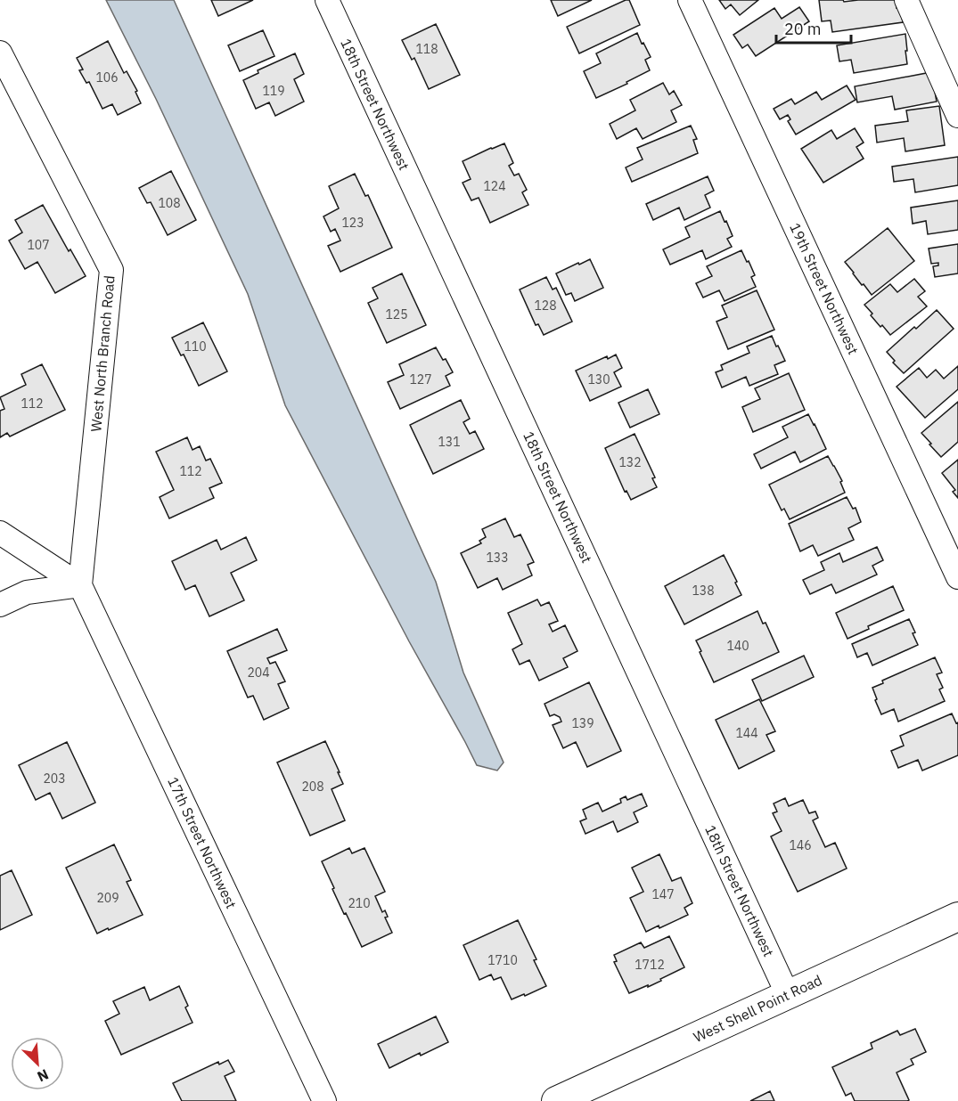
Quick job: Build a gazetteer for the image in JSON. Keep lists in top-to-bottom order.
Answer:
{
  "streets": {
    "street": [
      "18th Street Northwest",
      "19th Street Northwest",
      "West North Branch Road",
      "17th Street Northwest",
      "West Shell Point Road"
    ]
  },
  "crossings": [
    ["18th Street Northwest", "West Shell Point Road"],
    ["West North Branch Road", "17th Street Northwest"]
  ],
  "house_numbers": [
    "118",
    "106",
    "119",
    "124",
    "108",
    "123",
    "107",
    "128",
    "125",
    "110",
    "127",
    "130",
    "112",
    "131",
    "132",
    "112",
    "133",
    "138",
    "140",
    "204",
    "139",
    "144",
    "203",
    "208",
    "146",
    "147",
    "209",
    "210",
    "1710",
    "1712"
  ],
  "scale_bar": "20 m",
  "north": "bottom right"
}
